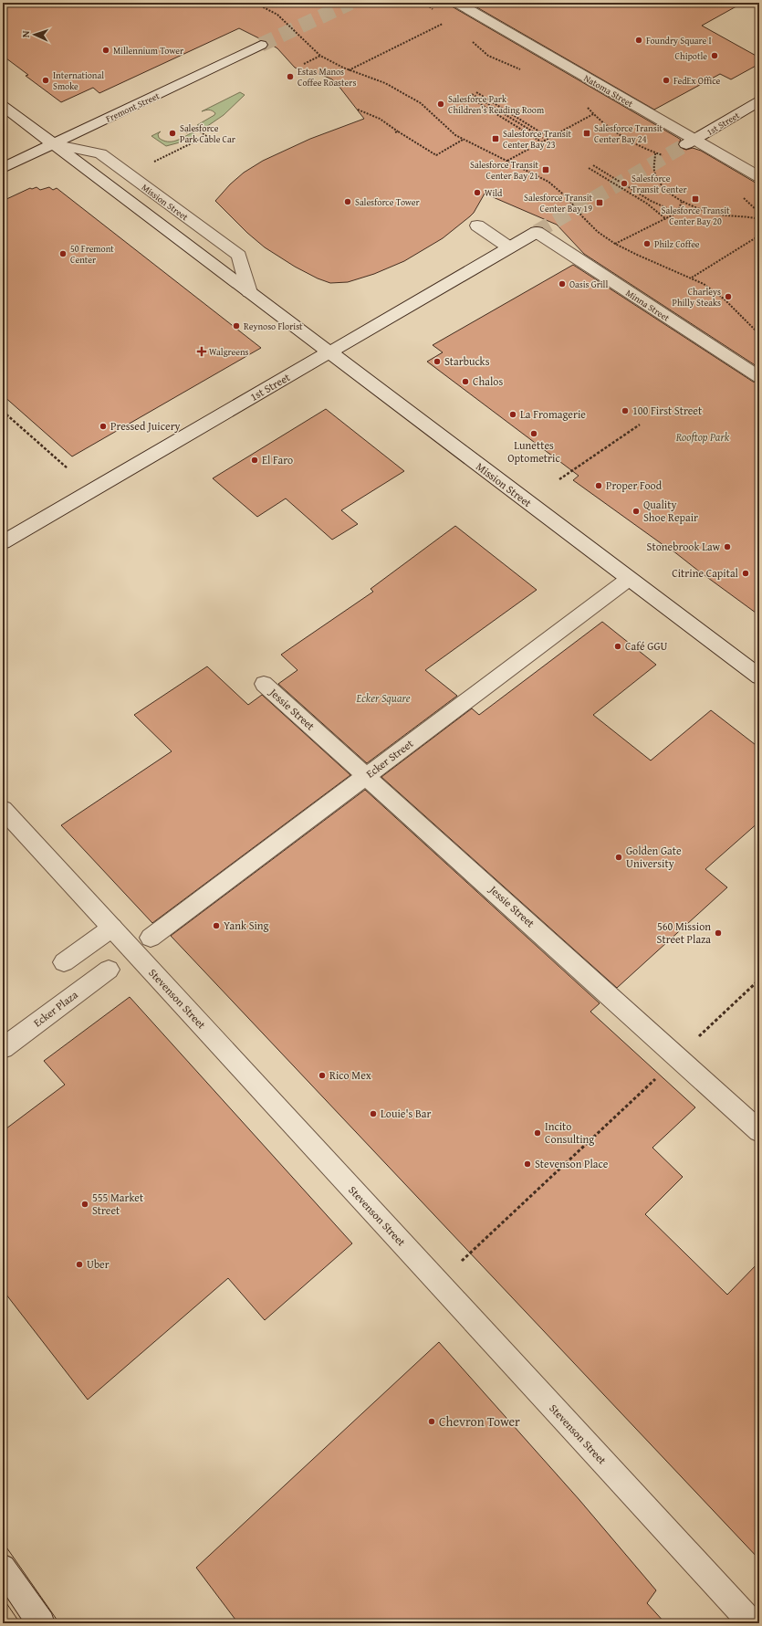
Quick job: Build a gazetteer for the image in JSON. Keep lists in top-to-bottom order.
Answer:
{
  "streets": {
    "street": [
      "Natoma Street",
      "Fremont Street",
      "1st Street",
      "Mission Street",
      "Minna Street",
      "Jessie Street",
      "Ecker Street",
      "Stevenson Street",
      "Ecker Plaza"
    ]
  },
  "crossings": [
    ["Natoma Street", "1st Street"],
    ["Fremont Street", "Mission Street"],
    ["1st Street", "Mission Street"],
    ["1st Street", "Minna Street"],
    ["Mission Street", "Ecker Street"],
    ["Jessie Street", "Ecker Street"]
  ],
  "parks": ["Rooftop Park", "Ecker Square"],
  "places": {
    "other": [
      "Foundry Square I",
      "Millennium Tower",
      "Chipotle",
      "Estas Manos Coffee Roasters",
      "International Smoke",
      "FedEx Office",
      "Salesforce Park Children’s Reading Room",
      "Salesforce Park Cable Car",
      "Salesforce Transit Center",
      "Wild",
      "Salesforce Tower",
      "Philz Coffee",
      "50 Fremont Center",
      "Oasis Grill",
      "Charleys Philly Steaks",
      "Reynoso Florist",
      "Starbucks",
      "Chalos",
      "100 First Street",
      "La Fromagerie",
      "Pressed Juicery",
      "Lunettes Optometric",
      "El Faro",
      "Proper Food",
      "Quality Shoe Repair",
      "Stonebrook Law",
      "Citrine Capital",
      "Café GGU",
      "Golden Gate University",
      "Yank Sing",
      "560 Mission Street Plaza",
      "Rico Mex",
      "Louie's Bar",
      "Incito Consulting",
      "Stevenson Place",
      "555 Market Street",
      "Uber",
      "Chevron Tower"
    ],
    "transit": [
      "Salesforce Transit Center Bay 24",
      "Salesforce Transit Center Bay 23",
      "Salesforce Transit Center Bay 21",
      "Salesforce Transit Center Bay 20",
      "Salesforce Transit Center Bay 19"
    ],
    "health": ["Walgreens"]
  },
  "north": "left"
}
